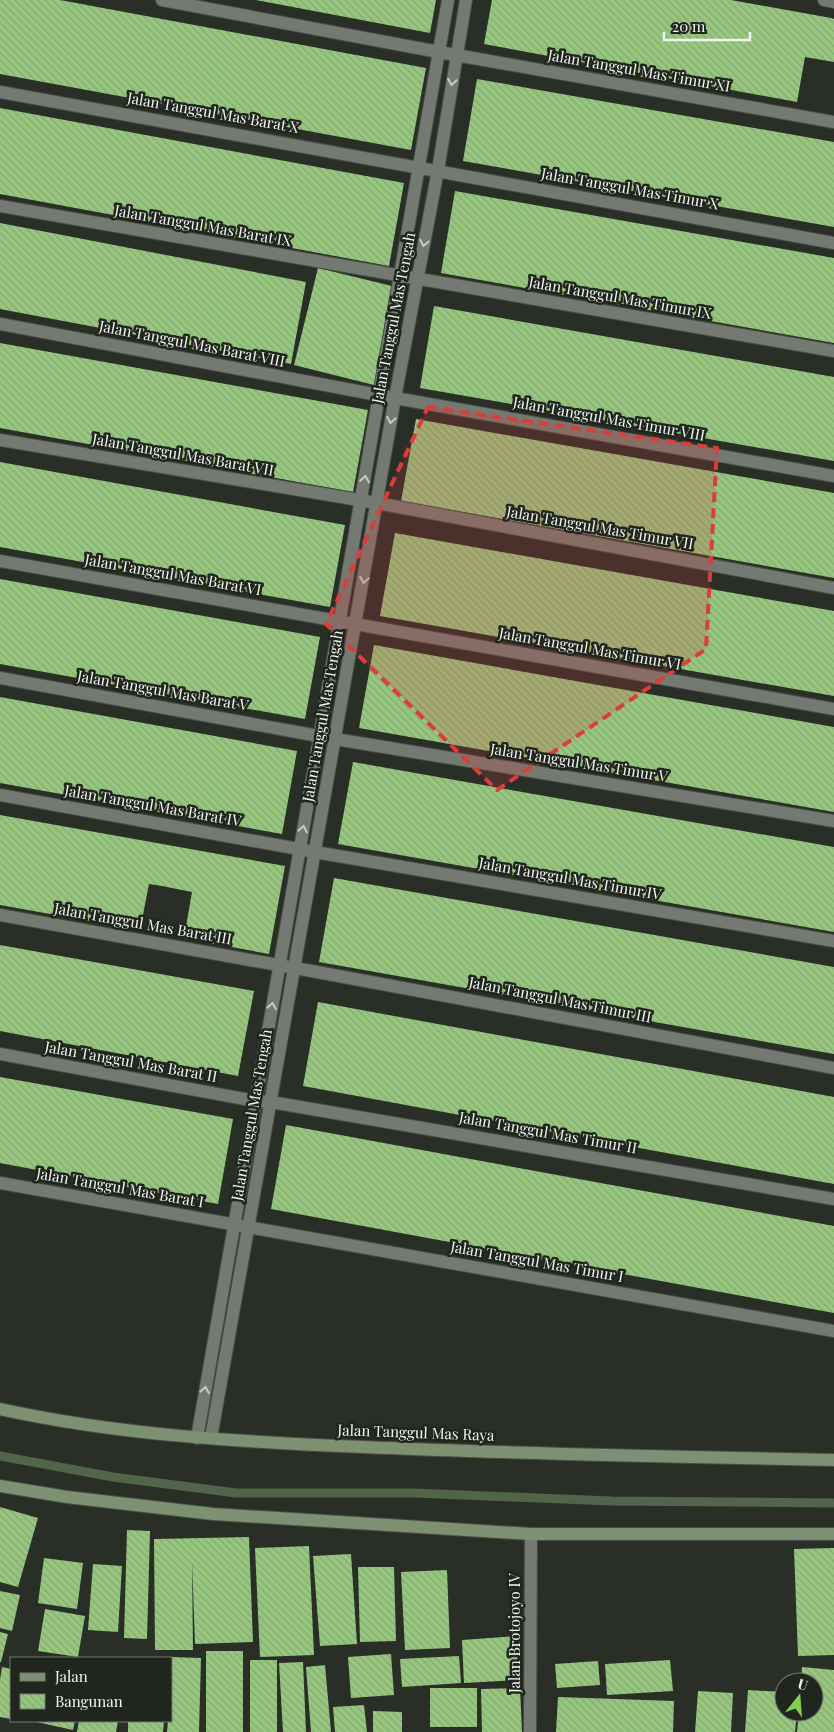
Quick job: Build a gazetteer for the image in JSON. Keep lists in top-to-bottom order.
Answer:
{
  "streets": {
    "street": [
      "Jalan Tanggul Mas Timur XI",
      "Jalan Tanggul Mas Barat X",
      "Jalan Tanggul Mas Timur X",
      "Jalan Tanggul Mas Barat IX",
      "Jalan Tanggul Mas Timur IX",
      "Jalan Tanggul Mas Tengah",
      "Jalan Tanggul Mas Barat VIII",
      "Jalan Tanggul Mas Timur VIII",
      "Jalan Tanggul Mas Barat VII",
      "Jalan Tanggul Mas Timur VII",
      "Jalan Tanggul Mas Barat VI",
      "Jalan Tanggul Mas Timur VI",
      "Jalan Tanggul Mas Barat V",
      "Jalan Tanggul Mas Timur V",
      "Jalan Tanggul Mas Barat IV",
      "Jalan Tanggul Mas Timur IV",
      "Jalan Tanggul Mas Barat III",
      "Jalan Tanggul Mas Timur III",
      "Jalan Tanggul Mas Barat II",
      "Jalan Tanggul Mas Timur II",
      "Jalan Tanggul Mas Barat I",
      "Jalan Tanggul Mas Timur I",
      "Jalan Tanggul Mas Raya",
      "Jalan Brotojoyo IV"
    ]
  },
  "crossings": [
    ["Jalan Tanggul Mas Timur XI", "Jalan Tanggul Mas Tengah"],
    ["Jalan Tanggul Mas Barat X", "Jalan Tanggul Mas Timur X"],
    ["Jalan Tanggul Mas Barat X", "Jalan Tanggul Mas Tengah"],
    ["Jalan Tanggul Mas Timur X", "Jalan Tanggul Mas Tengah"],
    ["Jalan Tanggul Mas Barat IX", "Jalan Tanggul Mas Timur IX"],
    ["Jalan Tanggul Mas Barat IX", "Jalan Tanggul Mas Tengah"],
    ["Jalan Tanggul Mas Timur IX", "Jalan Tanggul Mas Tengah"],
    ["Jalan Tanggul Mas Tengah", "Jalan Tanggul Mas Barat VIII"],
    ["Jalan Tanggul Mas Tengah", "Jalan Tanggul Mas Timur VIII"],
    ["Jalan Tanggul Mas Tengah", "Jalan Tanggul Mas Barat VII"],
    ["Jalan Tanggul Mas Tengah", "Jalan Tanggul Mas Timur VII"],
    ["Jalan Tanggul Mas Tengah", "Jalan Tanggul Mas Barat VI"],
    ["Jalan Tanggul Mas Tengah", "Jalan Tanggul Mas Timur VI"],
    ["Jalan Tanggul Mas Tengah", "Jalan Tanggul Mas Barat V"],
    ["Jalan Tanggul Mas Tengah", "Jalan Tanggul Mas Timur V"],
    ["Jalan Tanggul Mas Tengah", "Jalan Tanggul Mas Barat IV"],
    ["Jalan Tanggul Mas Tengah", "Jalan Tanggul Mas Timur IV"],
    ["Jalan Tanggul Mas Tengah", "Jalan Tanggul Mas Barat III"],
    ["Jalan Tanggul Mas Tengah", "Jalan Tanggul Mas Timur III"],
    ["Jalan Tanggul Mas Tengah", "Jalan Tanggul Mas Barat II"],
    ["Jalan Tanggul Mas Tengah", "Jalan Tanggul Mas Timur II"],
    ["Jalan Tanggul Mas Tengah", "Jalan Tanggul Mas Barat I"],
    ["Jalan Tanggul Mas Tengah", "Jalan Tanggul Mas Timur I"],
    ["Jalan Tanggul Mas Tengah", "Jalan Tanggul Mas Raya"],
    ["Jalan Tanggul Mas Barat VIII", "Jalan Tanggul Mas Timur VIII"],
    ["Jalan Tanggul Mas Barat VII", "Jalan Tanggul Mas Timur VII"],
    ["Jalan Tanggul Mas Barat VI", "Jalan Tanggul Mas Timur VI"],
    ["Jalan Tanggul Mas Barat V", "Jalan Tanggul Mas Timur V"],
    ["Jalan Tanggul Mas Barat IV", "Jalan Tanggul Mas Timur IV"],
    ["Jalan Tanggul Mas Barat III", "Jalan Tanggul Mas Timur III"],
    ["Jalan Tanggul Mas Barat II", "Jalan Tanggul Mas Timur II"],
    ["Jalan Tanggul Mas Barat I", "Jalan Tanggul Mas Timur I"]
  ],
  "legend": ["Jalan", "Bangunan"],
  "scale_bar": "20 m",
  "north": "top"
}
